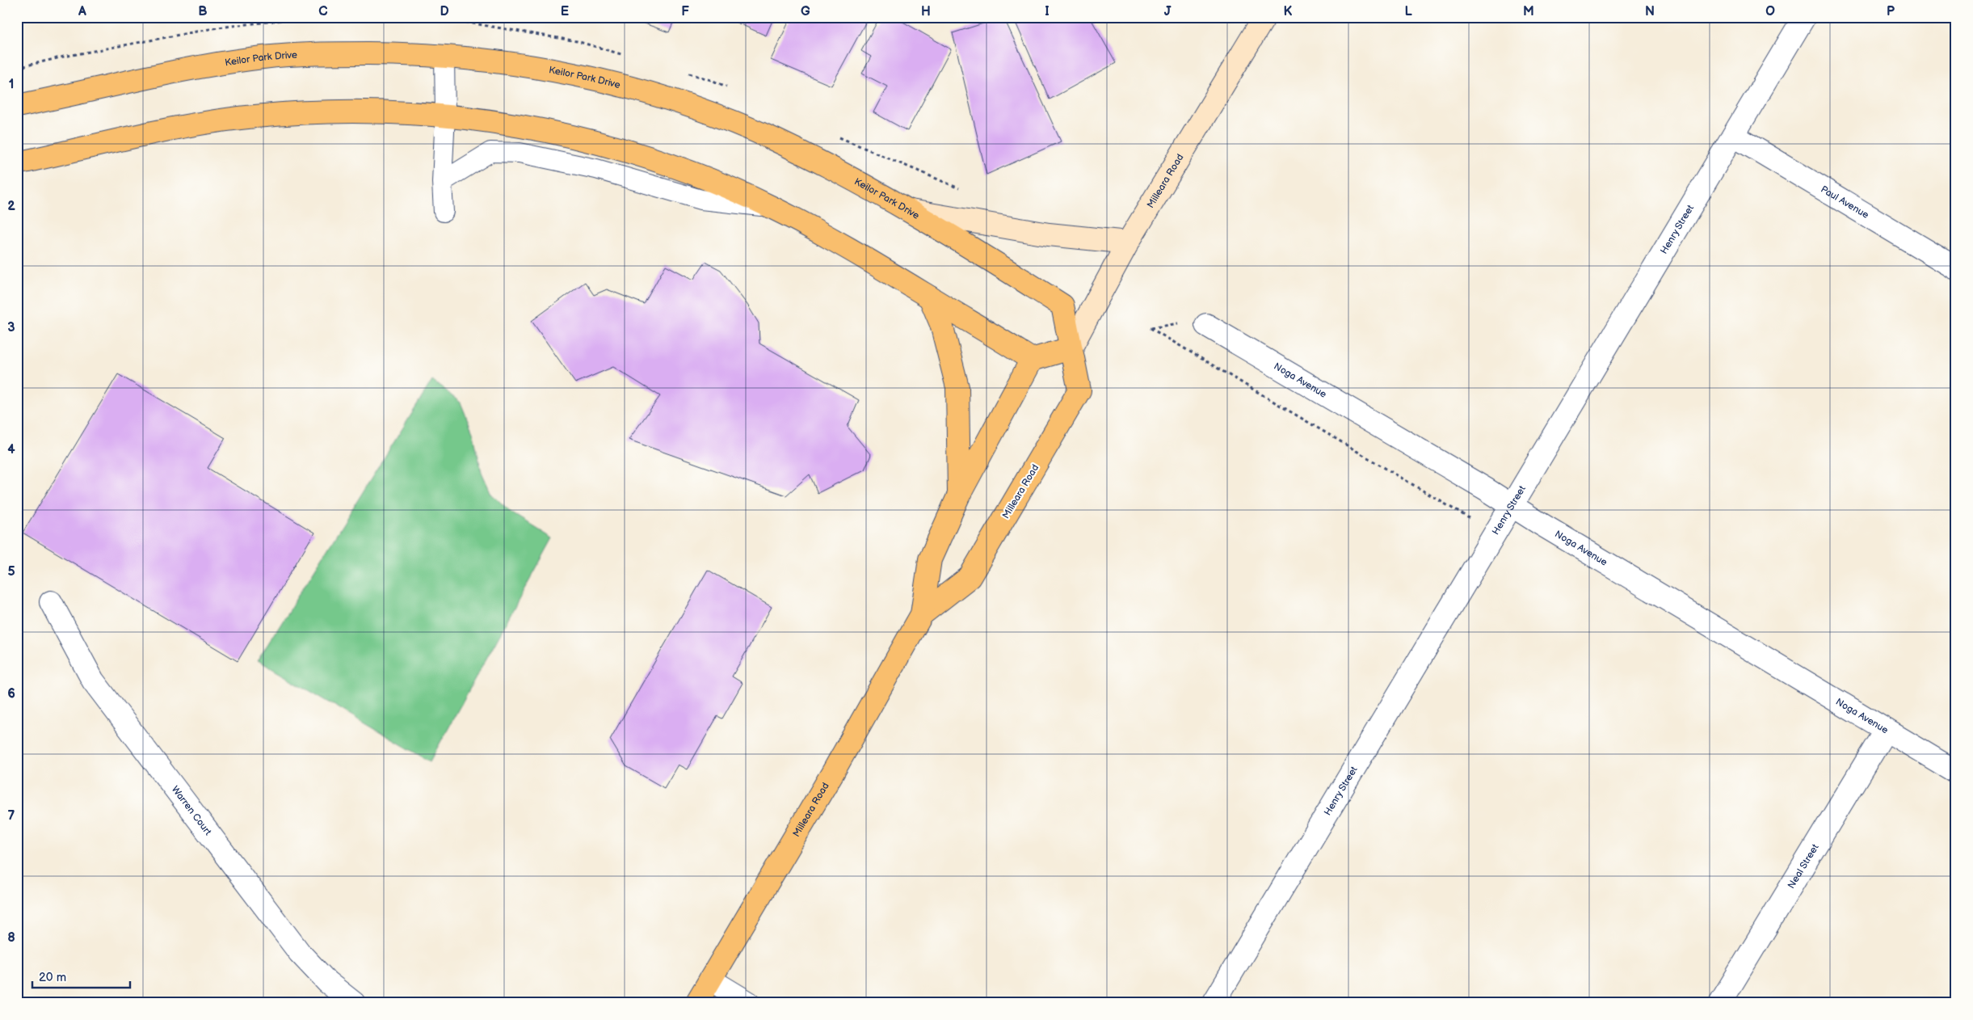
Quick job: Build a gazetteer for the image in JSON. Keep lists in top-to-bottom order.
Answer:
{
  "streets": {
    "main road": ["Keilor Park Drive", "Milleara Road"],
    "street": [
      "Paul Avenue",
      "Henry Street",
      "Noga Avenue",
      "Warren Court",
      "Neal Street"
    ]
  },
  "crossings": [
    ["Keilor Park Drive", "Milleara Road"],
    ["Paul Avenue", "Henry Street"],
    ["Henry Street", "Noga Avenue"],
    ["Noga Avenue", "Neal Street"]
  ],
  "scale_bar": "20 m",
  "grid": {
    "columns": [
      "A",
      "B",
      "C",
      "D",
      "E",
      "F",
      "G",
      "H",
      "I",
      "J",
      "K",
      "L",
      "M",
      "N",
      "O",
      "P"
    ],
    "rows": [
      "1",
      "2",
      "3",
      "4",
      "5",
      "6",
      "7",
      "8"
    ]
  }
}
